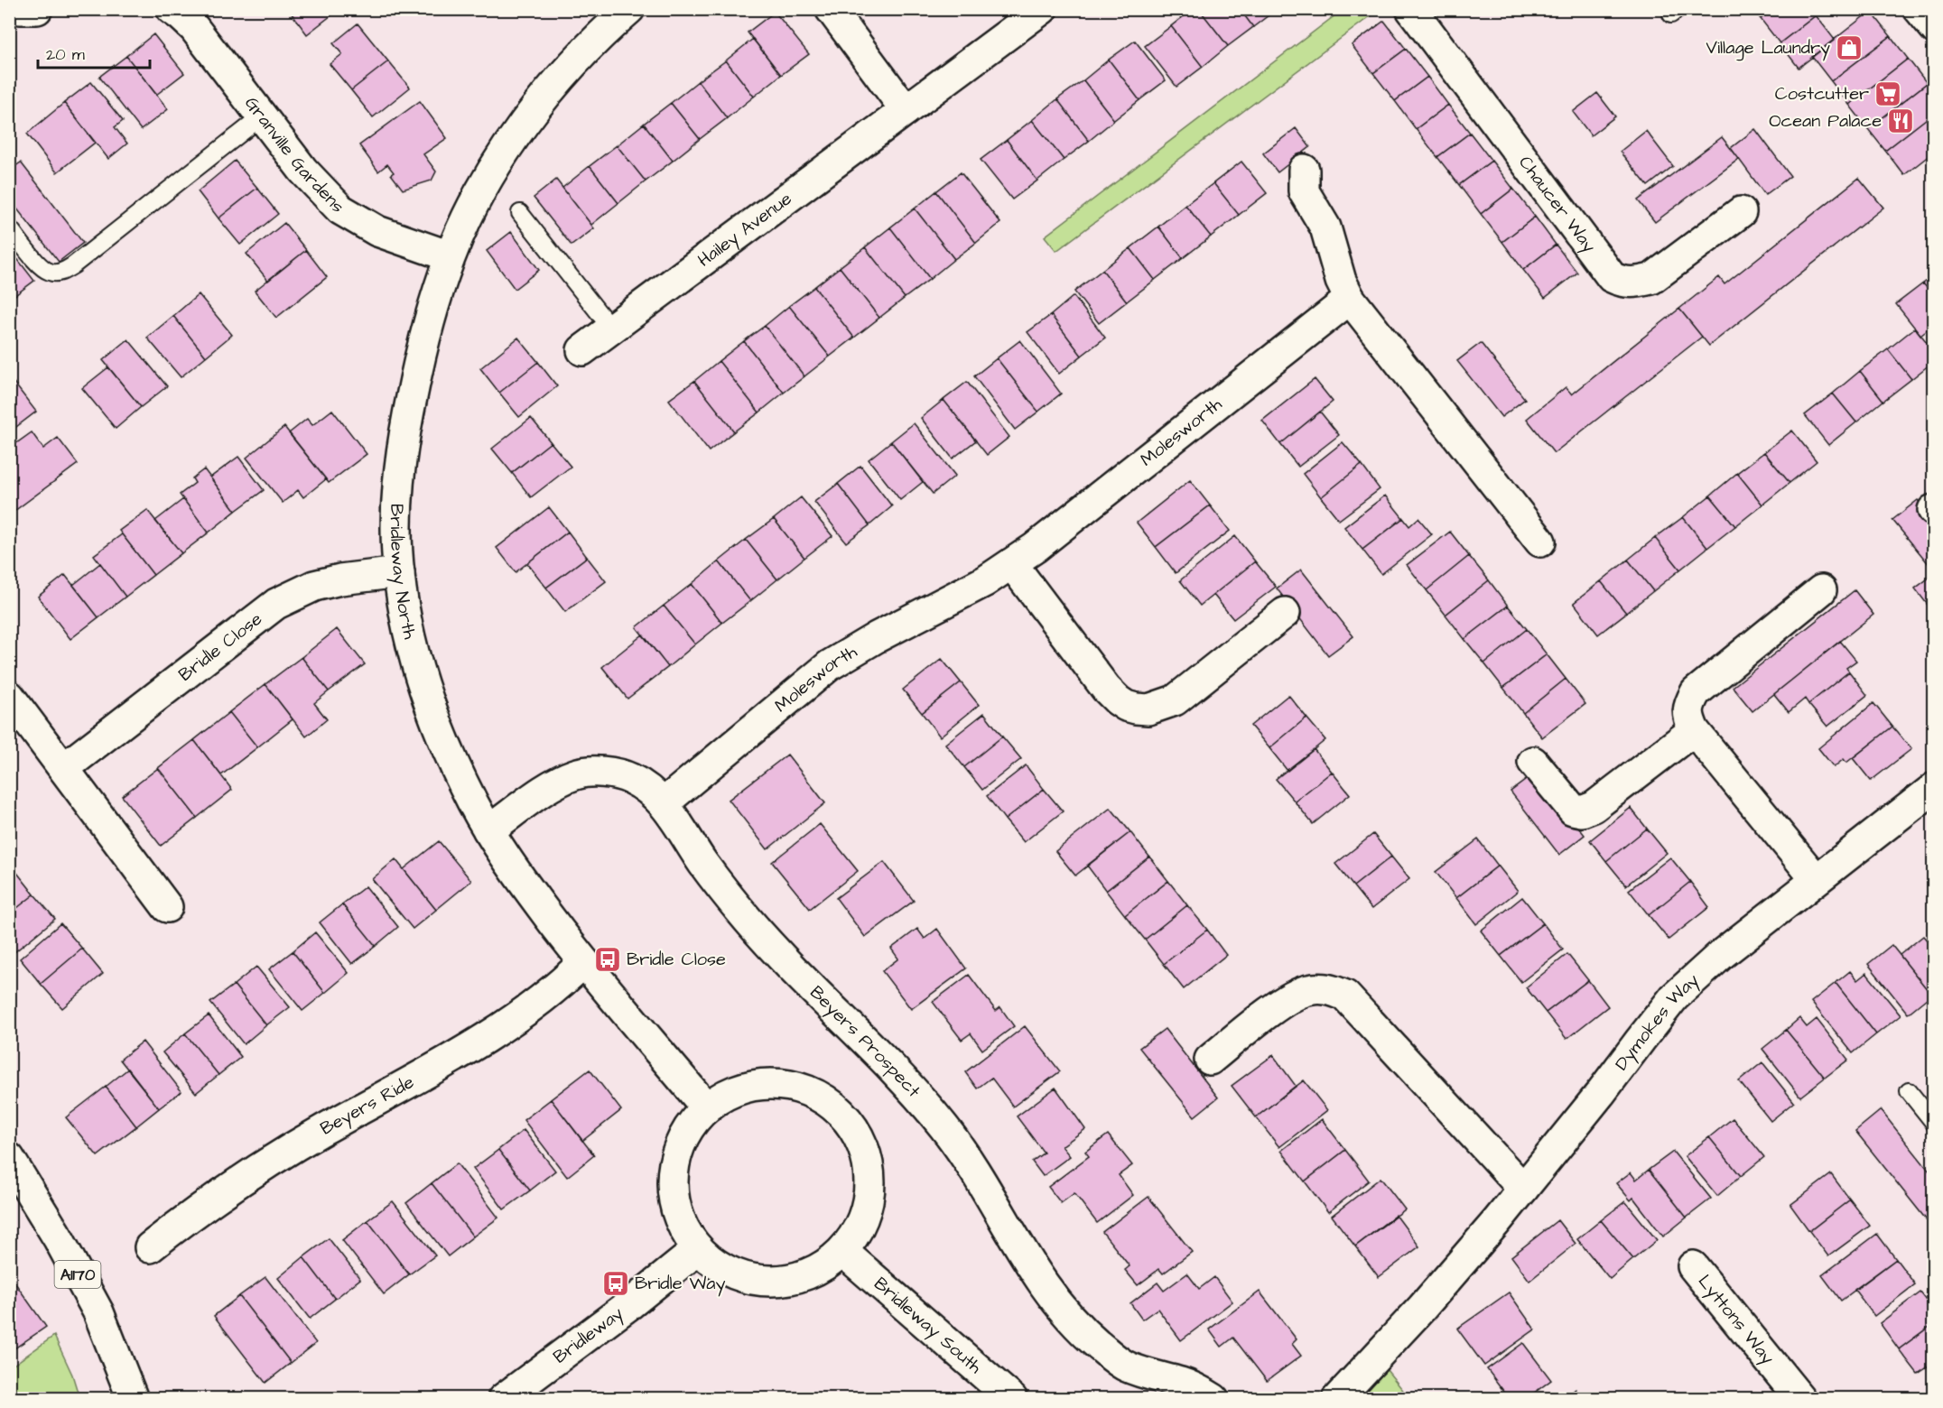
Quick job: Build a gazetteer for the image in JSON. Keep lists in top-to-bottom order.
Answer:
{
  "streets": {
    "street": [
      "Granville Gardens",
      "Chaucer Way",
      "Hailey Avenue",
      "Molesworth",
      "Bridleway North",
      "Bridle Close",
      "Dymokes Way",
      "Beyers Prospect",
      "Beyers Ride",
      "A1170",
      "Lyttons Way",
      "Bridleway South",
      "Bridleway"
    ]
  },
  "crossings": [
    ["Granville Gardens", "Bridleway North"],
    ["Molesworth", "Beyers Prospect"],
    ["Bridleway North", "Bridle Close"],
    ["Bridleway North", "Beyers Prospect"],
    ["Bridleway North", "Beyers Ride"]
  ],
  "places": {
    "shop": ["Village Laundry"],
    "supermarket": ["Costcutter"],
    "restaurant": ["Ocean Palace"],
    "bus stop": ["Bridle Close", "Bridle Way"]
  },
  "scale_bar": "20 m"
}
